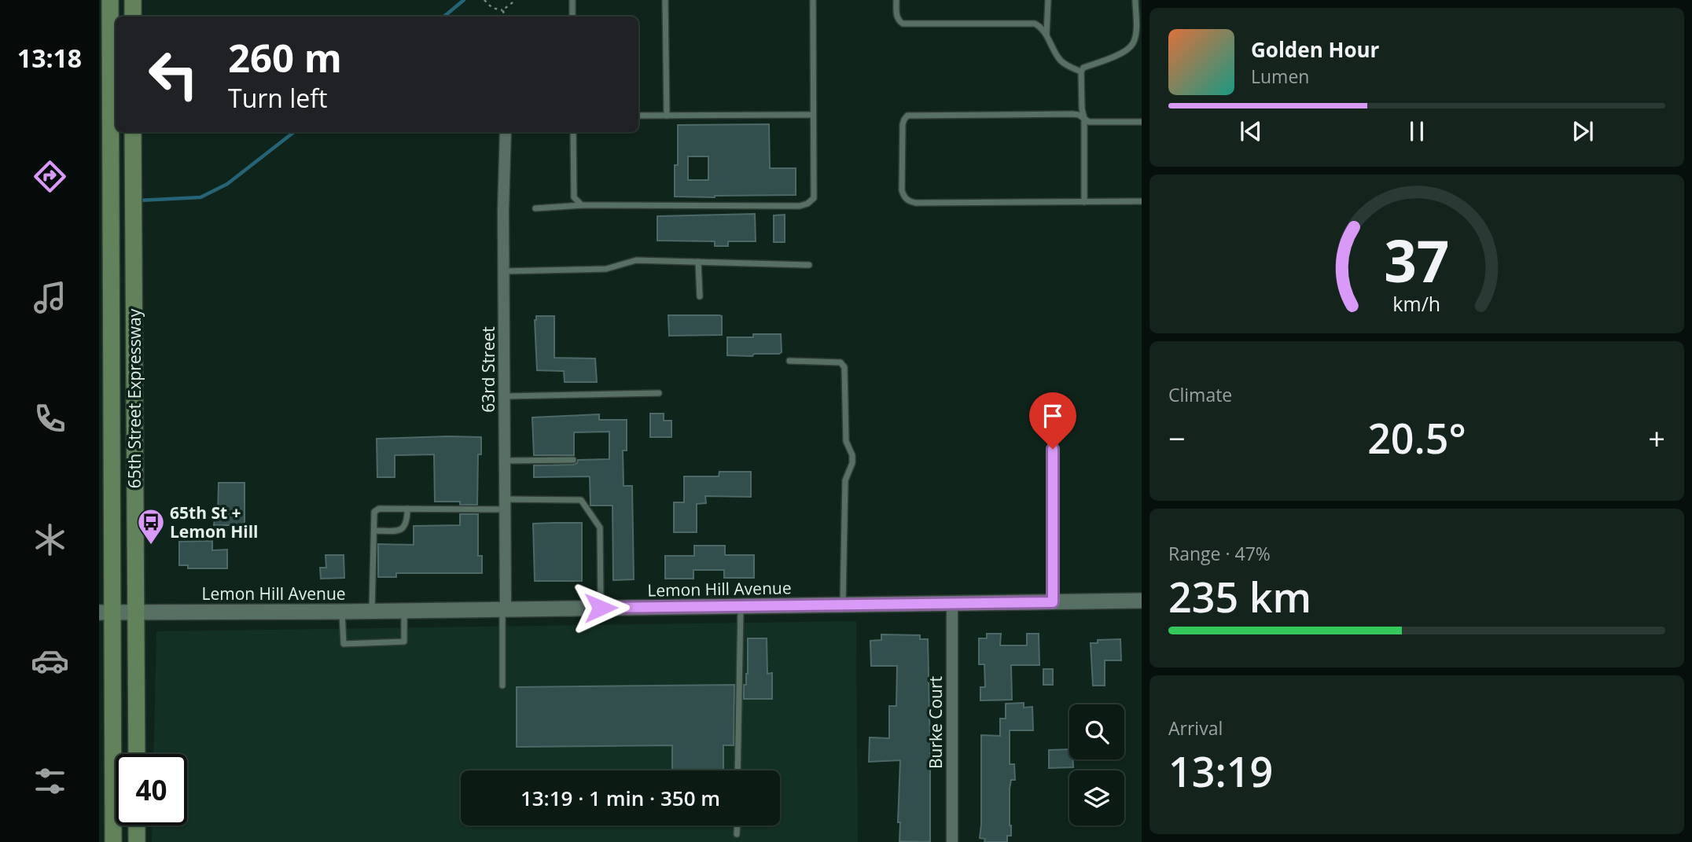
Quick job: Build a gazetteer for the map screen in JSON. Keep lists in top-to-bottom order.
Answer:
{
  "streets": {
    "main road": ["65th Street Expressway"],
    "street": ["63rd Street", "Lemon Hill Avenue", "Burke Court"]
  },
  "crossings": [
    ["63rd Street", "Lemon Hill Avenue"],
    ["65th Street Expressway", "Lemon Hill Avenue"],
    ["Lemon Hill Avenue", "Burke Court"]
  ],
  "places": {
    "bus stop": ["65th St + Lemon Hill"]
  },
  "page": {
    "tabs": "13:18",
    "turn": ["260 m", "Turn left"],
    "song": ["Golden Hour", "Lumen"],
    "tile": [
      "Climate",
      ["Range · 47%", "235 km"],
      ["Arrival", "13:19"]
    ],
    "heat": ["−", "20.5°", "+"],
    "limit": "40",
    "trip": "13:19 · 1 min · 350 m",
    "gauge": ["37", "km/h"]
  }
}
